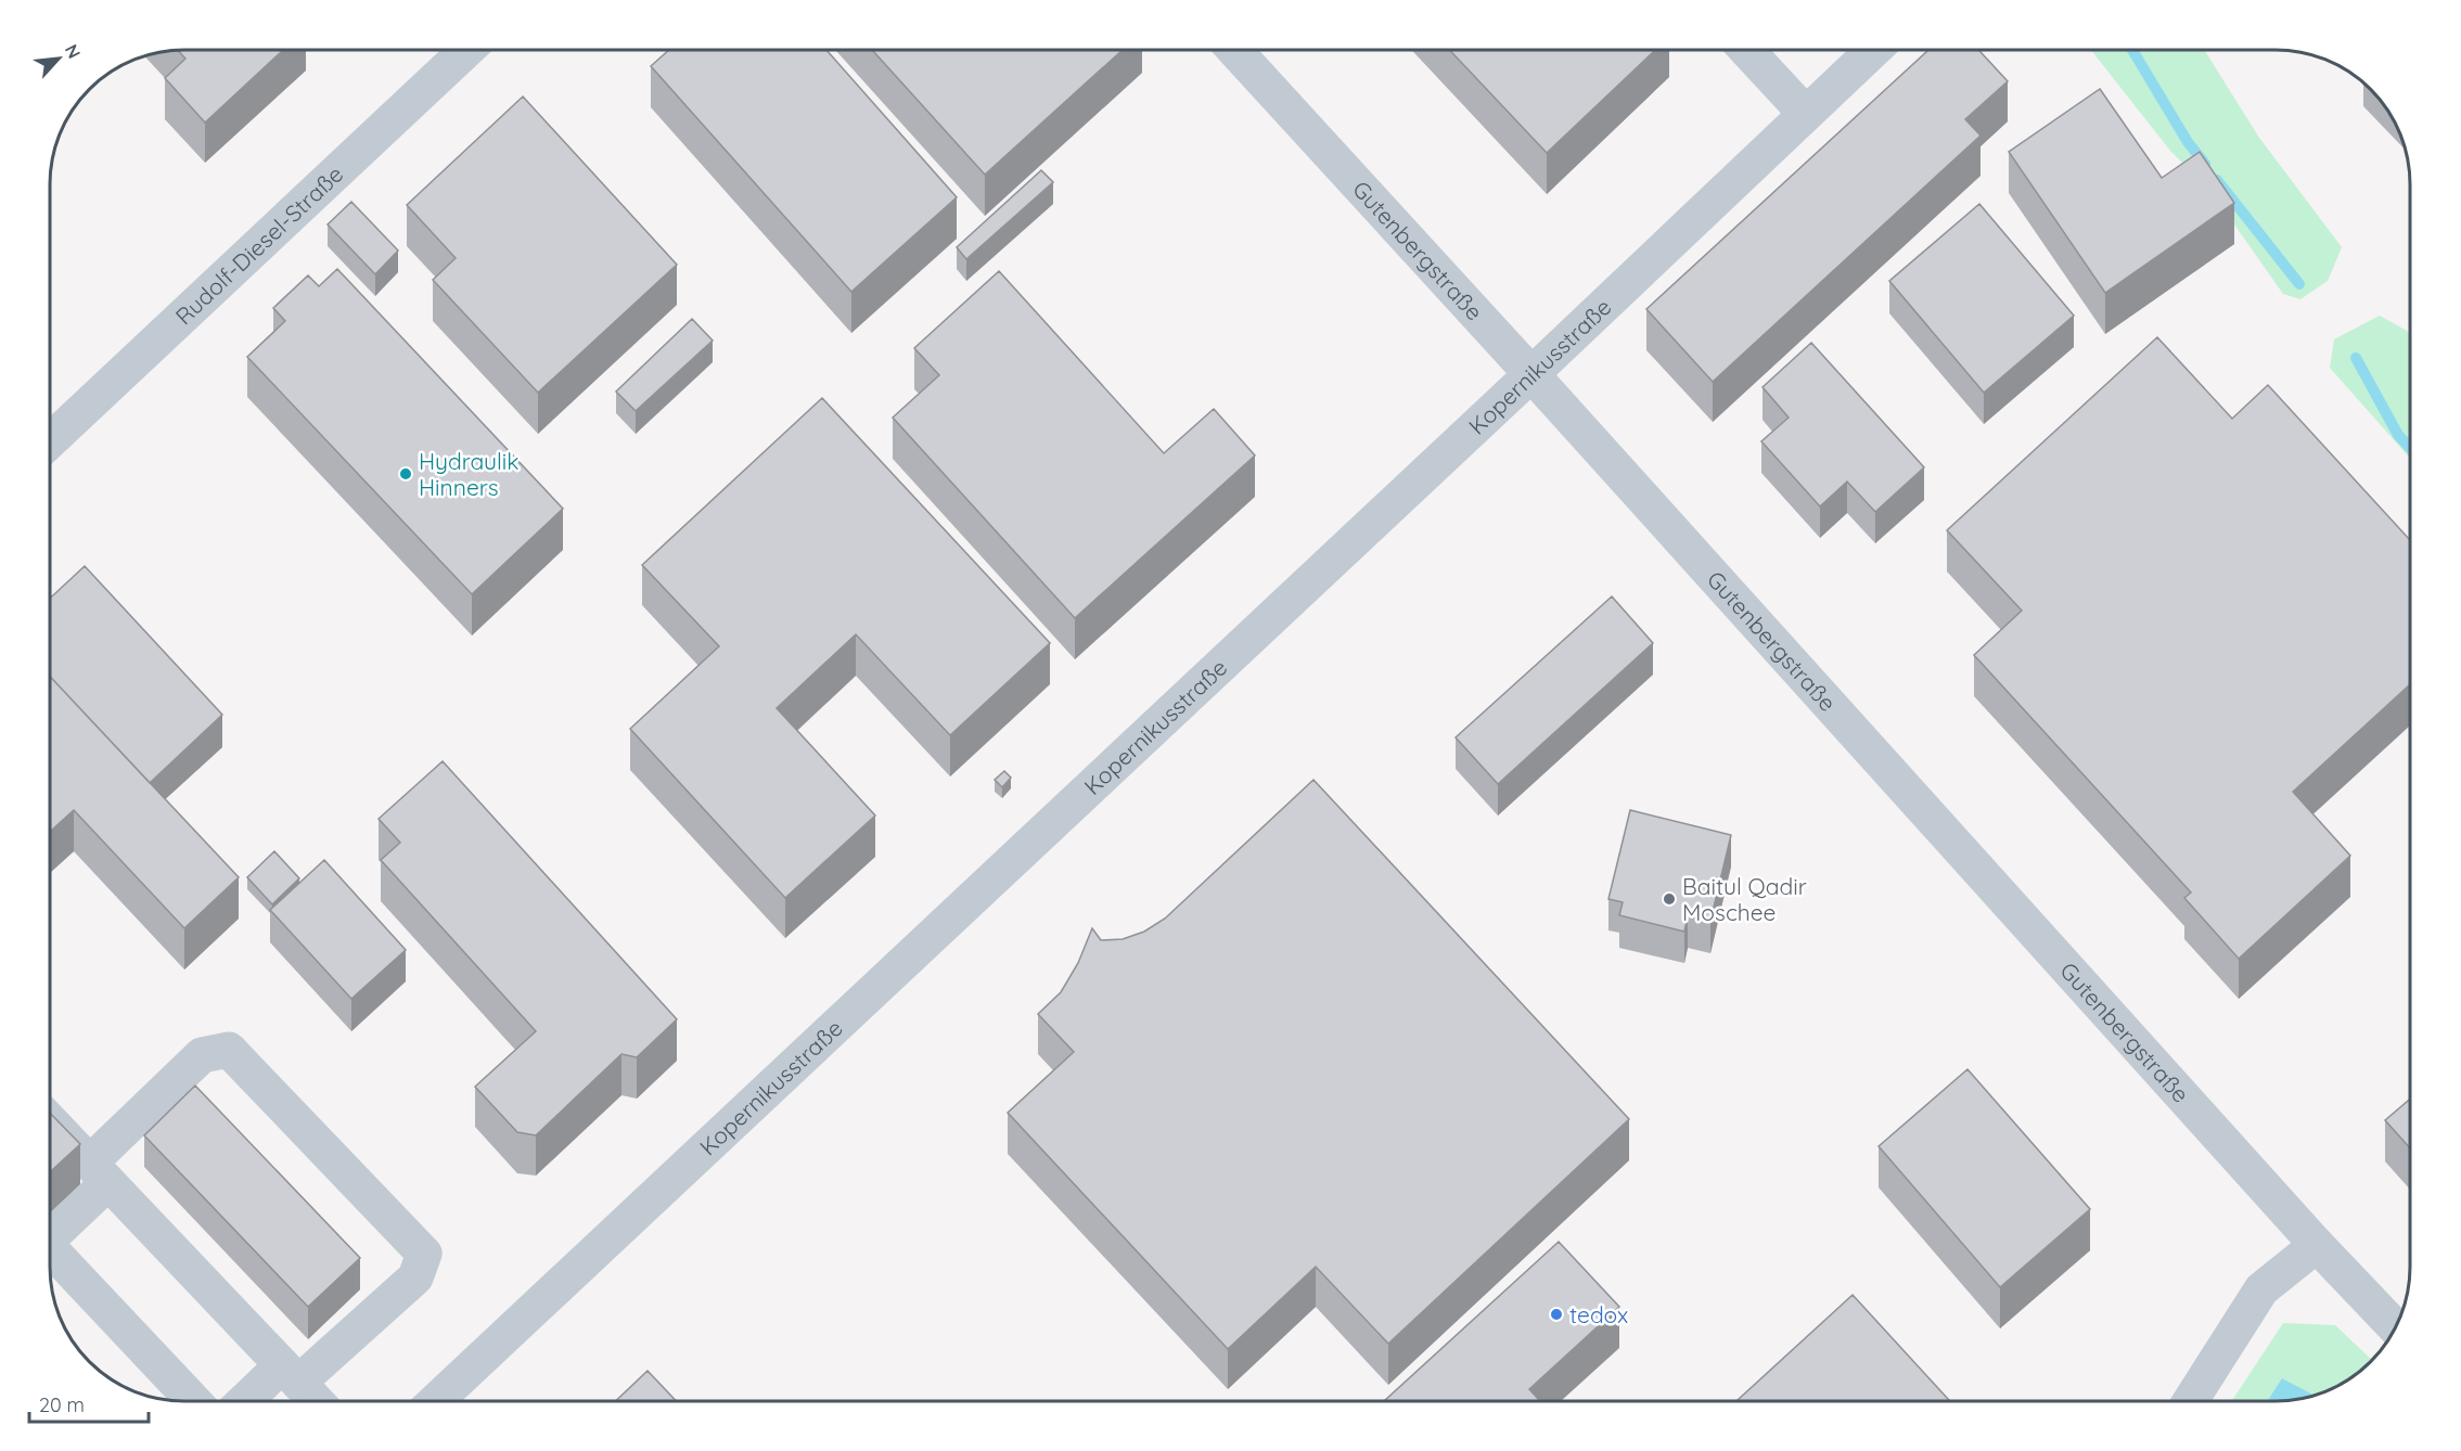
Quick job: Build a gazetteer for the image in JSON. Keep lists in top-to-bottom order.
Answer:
{
  "streets": {
    "street": ["Rudolf-Diesel-Straße", "Gutenbergstraße", "Kopernikusstraße"]
  },
  "crossings": [
    ["Gutenbergstraße", "Kopernikusstraße"]
  ],
  "places": ["Hydraulik Hinners", "Baitul Qadir Moschee", "tedox"],
  "scale_bar": "20 m",
  "north": "top right"
}
